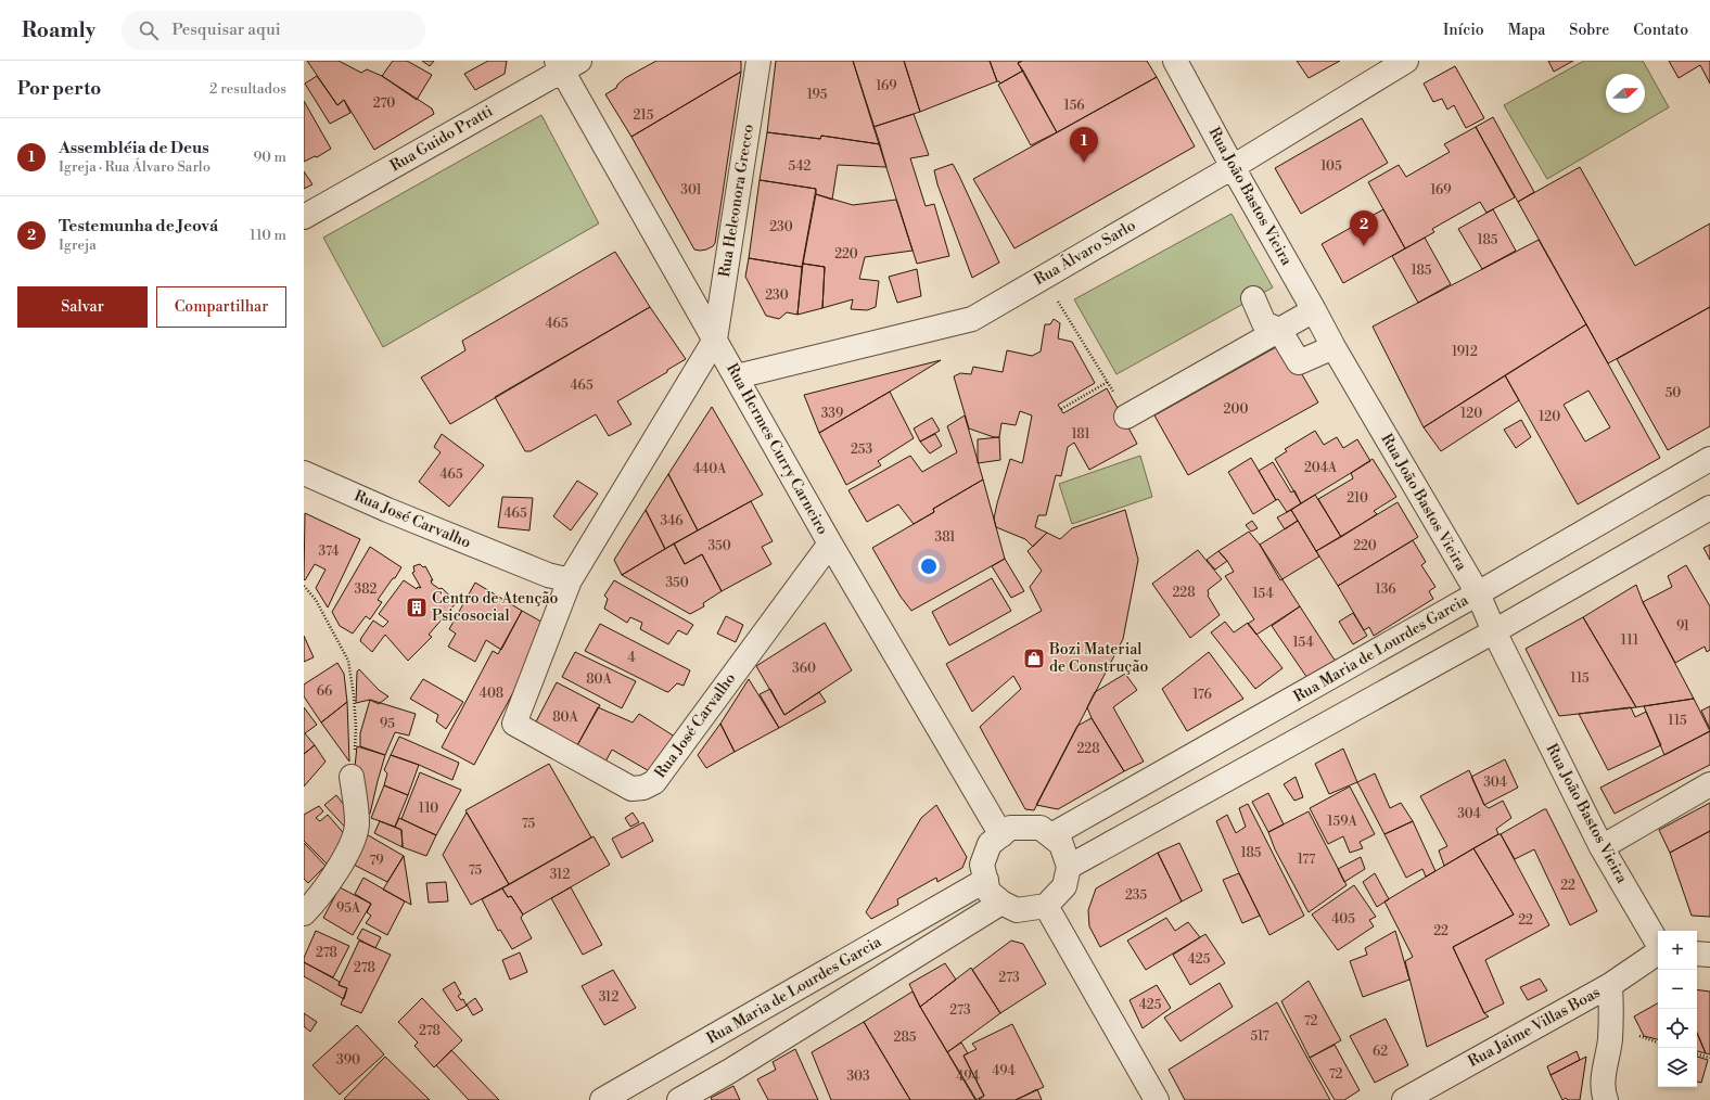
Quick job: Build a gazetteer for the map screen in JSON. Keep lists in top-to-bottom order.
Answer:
{
  "streets": {
    "street": [
      "Rua Guido Pratti",
      "Rua João Bastos Vieira",
      "Rua Heleonora Grecco",
      "Rua Álvaro Sarlo",
      "Rua Hermes Curry Carneiro",
      "Rua José Carvalho",
      "Rua Maria de Lourdes Garcia",
      "Rua Jaime Villas Boas"
    ]
  },
  "crossings": [
    ["Rua Guido Pratti", "Rua Hermes Curry Carneiro"],
    ["Rua João Bastos Vieira", "Rua Álvaro Sarlo"],
    ["Rua João Bastos Vieira", "Rua Maria de Lourdes Garcia"],
    ["Rua Heleonora Grecco", "Rua Hermes Curry Carneiro"],
    ["Rua Heleonora Grecco", "Rua José Carvalho"],
    ["Rua Álvaro Sarlo", "Rua Hermes Curry Carneiro"],
    ["Rua Hermes Curry Carneiro", "Rua José Carvalho"],
    ["Rua Hermes Curry Carneiro", "Rua Maria de Lourdes Garcia"]
  ],
  "places": {
    "building": ["Centro de Atenção Psicosocial"],
    "shop": ["Bozi Material de Construção"]
  },
  "house_numbers": [
    "169",
    "195",
    "270",
    "156",
    "215",
    "542",
    "105",
    "301",
    "169",
    "230",
    "185",
    "220",
    "185",
    "230",
    "465",
    "1912",
    "465",
    "50",
    "200",
    "339",
    "120",
    "120",
    "181",
    "253",
    "204A",
    "440A",
    "465",
    "210",
    "465",
    "346",
    "381",
    "350",
    "220",
    "374",
    "350",
    "382",
    "136",
    "228",
    "154",
    "91",
    "111",
    "154",
    "4",
    "360",
    "115",
    "80A",
    "66",
    "408",
    "176",
    "80A",
    "115",
    "95",
    "228",
    "304",
    "110",
    "304",
    "159A",
    "75",
    "185",
    "177",
    "79",
    "75",
    "312",
    "22",
    "235",
    "95A",
    "405",
    "22",
    "22",
    "278",
    "425",
    "278",
    "273",
    "312",
    "425",
    "273",
    "72",
    "278",
    "517",
    "285",
    "62",
    "390",
    "494",
    "72",
    "303",
    "494"
  ],
  "north": "right",
  "page": {
    "header": "Roamly",
    "search": "Pesquisar aqui",
    "nav": [
      "Início",
      "Mapa",
      "Sobre",
      "Contato"
    ],
    "heading": ["Por perto", "2 resultados"],
    "list": [
      {
        "mark": "1",
        "name": "Assembléia de Deus",
        "note": "Igreja · Rua Álvaro Sarlo",
        "value": "90 m"
      },
      {
        "mark": "2",
        "name": "Testemunha de Jeová",
        "note": "Igreja",
        "value": "110 m"
      }
    ],
    "pins": ["1", "2"],
    "buttons": ["Salvar", "Compartilhar"],
    "map_buttons": ["+", "−"]
  }
}
